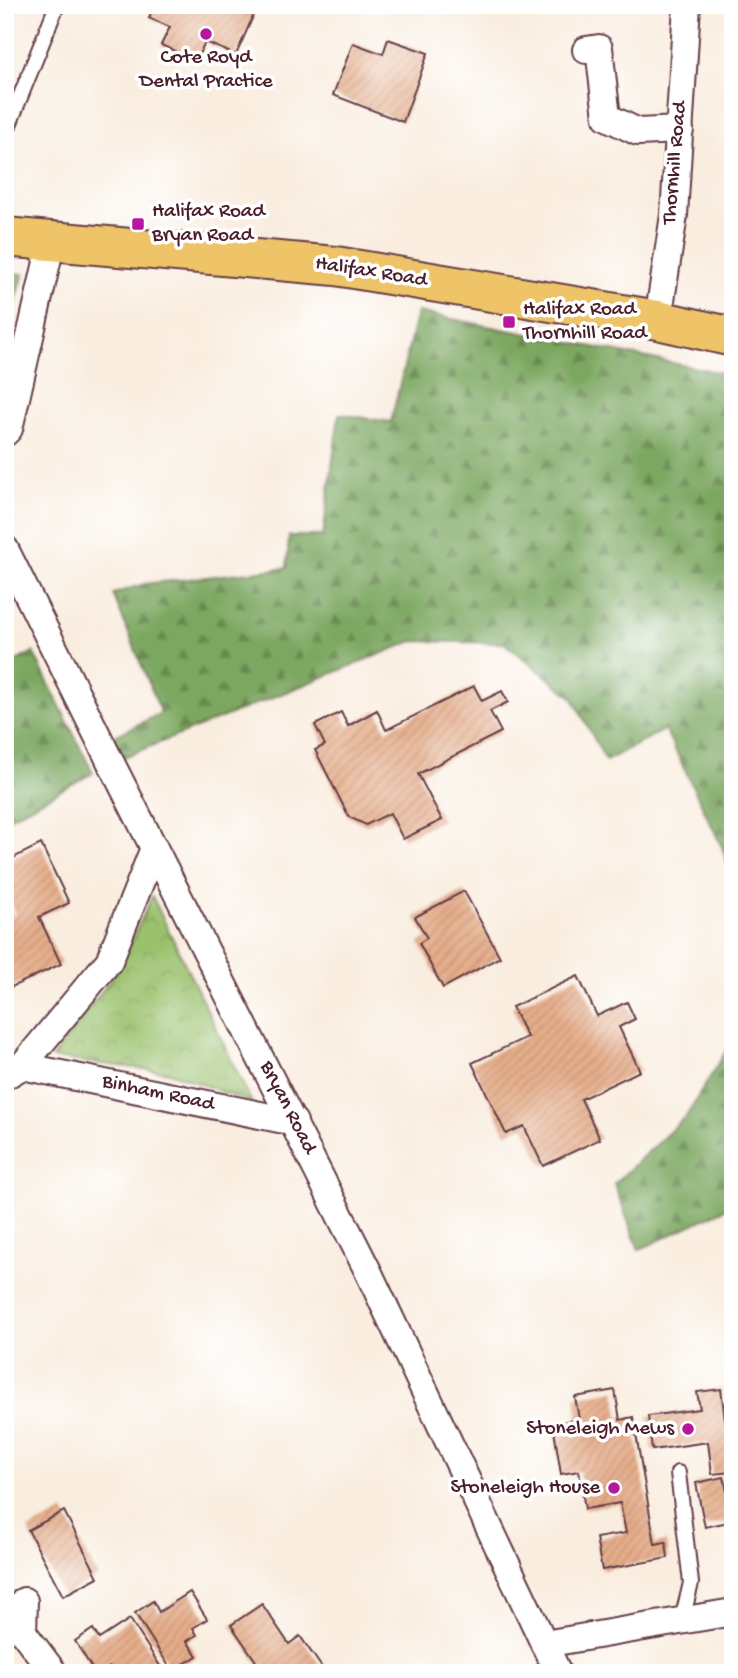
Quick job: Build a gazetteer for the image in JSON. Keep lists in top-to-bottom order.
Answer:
{
  "streets": {
    "highway": ["Halifax Road"],
    "street": ["Thornhill Road", "Binham Road", "Bryan Road"]
  },
  "crossings": [
    ["Thornhill Road", "Halifax Road"],
    ["Binham Road", "Bryan Road"]
  ],
  "places": {
    "other": ["Cote Royd Dental Practice", "Stoneleigh Mews", "Stoneleigh House"],
    "transit": ["Halifax Road Bryan Road", "Halifax Road Thornhill Road"]
  }
}
